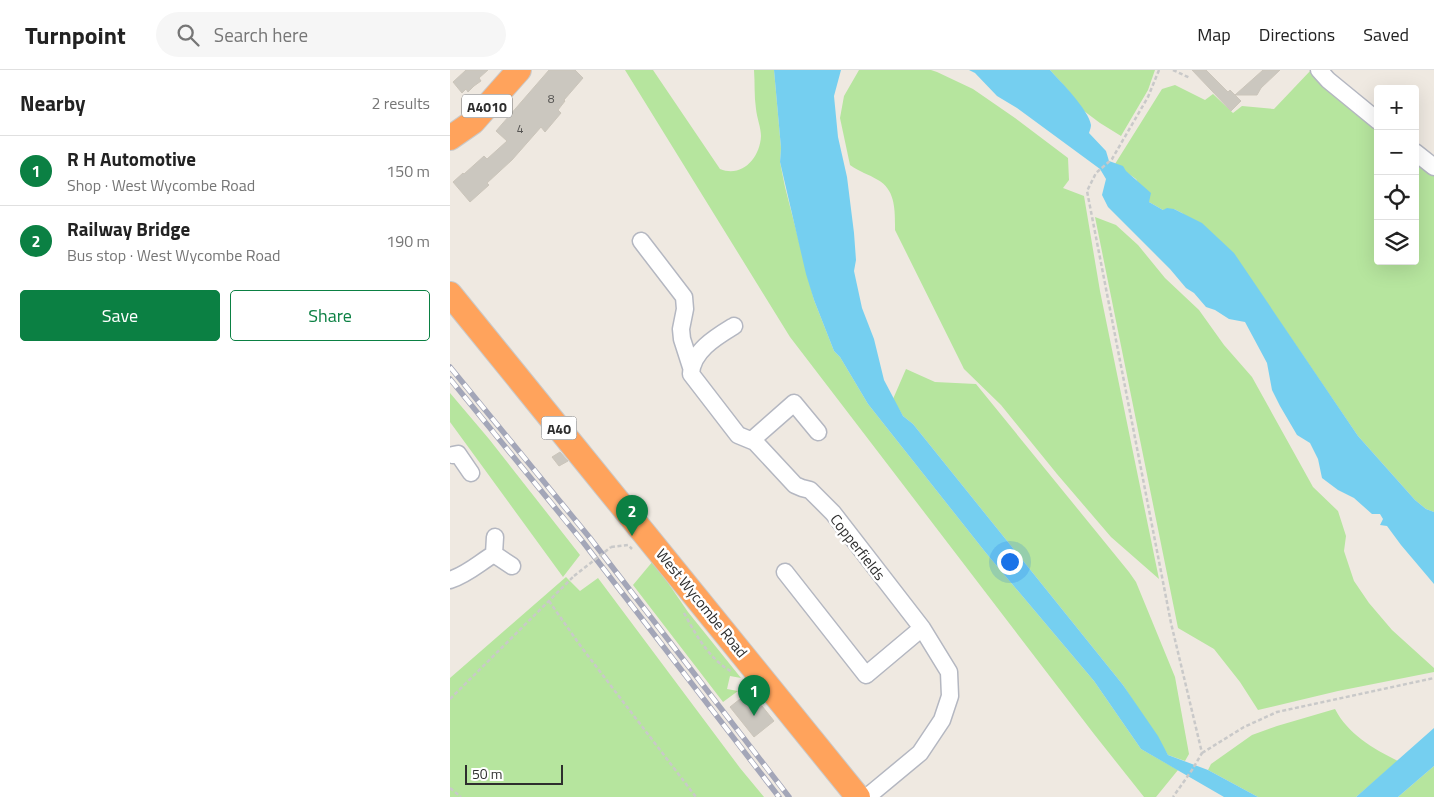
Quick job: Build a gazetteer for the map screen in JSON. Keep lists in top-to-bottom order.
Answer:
{
  "streets": {
    "highway": ["A4010", "A40", "West Wycombe Road"],
    "street": ["Copperfields"]
  },
  "house_numbers": ["8", "4"],
  "scale_bar": "50 m",
  "page": {
    "header": "Turnpoint",
    "search": "Search here",
    "nav": ["Map", "Directions", "Saved"],
    "heading": ["Nearby", "2 results"],
    "map_buttons": ["+", "−"],
    "list": [
      {
        "mark": "1",
        "name": "R H Automotive",
        "note": "Shop · West Wycombe Road",
        "value": "150 m"
      },
      {
        "mark": "2",
        "name": "Railway Bridge",
        "note": "Bus stop · West Wycombe Road",
        "value": "190 m"
      }
    ],
    "buttons": ["Save", "Share"],
    "pins": ["2", "1"],
    "scale": "50 m"
  }
}
